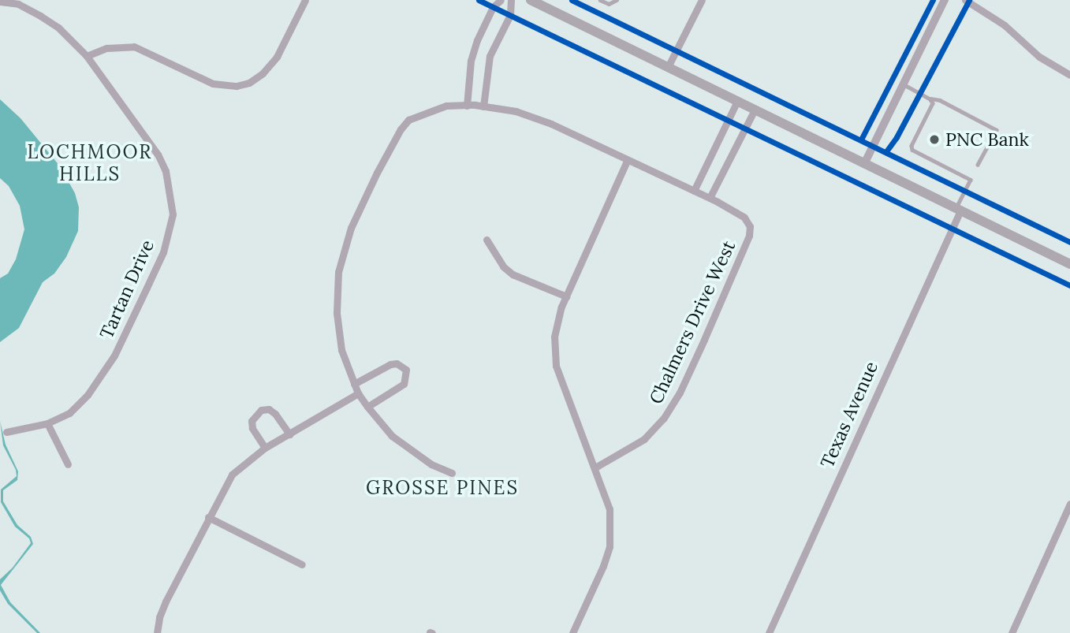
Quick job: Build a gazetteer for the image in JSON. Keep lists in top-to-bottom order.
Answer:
{
  "streets": {
    "street": ["Tartan Drive", "Chalmers Drive West", "Texas Avenue"]
  },
  "districts": ["LOCHMOOR HILLS", "GROSSE PINES"],
  "places": ["PNC Bank"]
}
